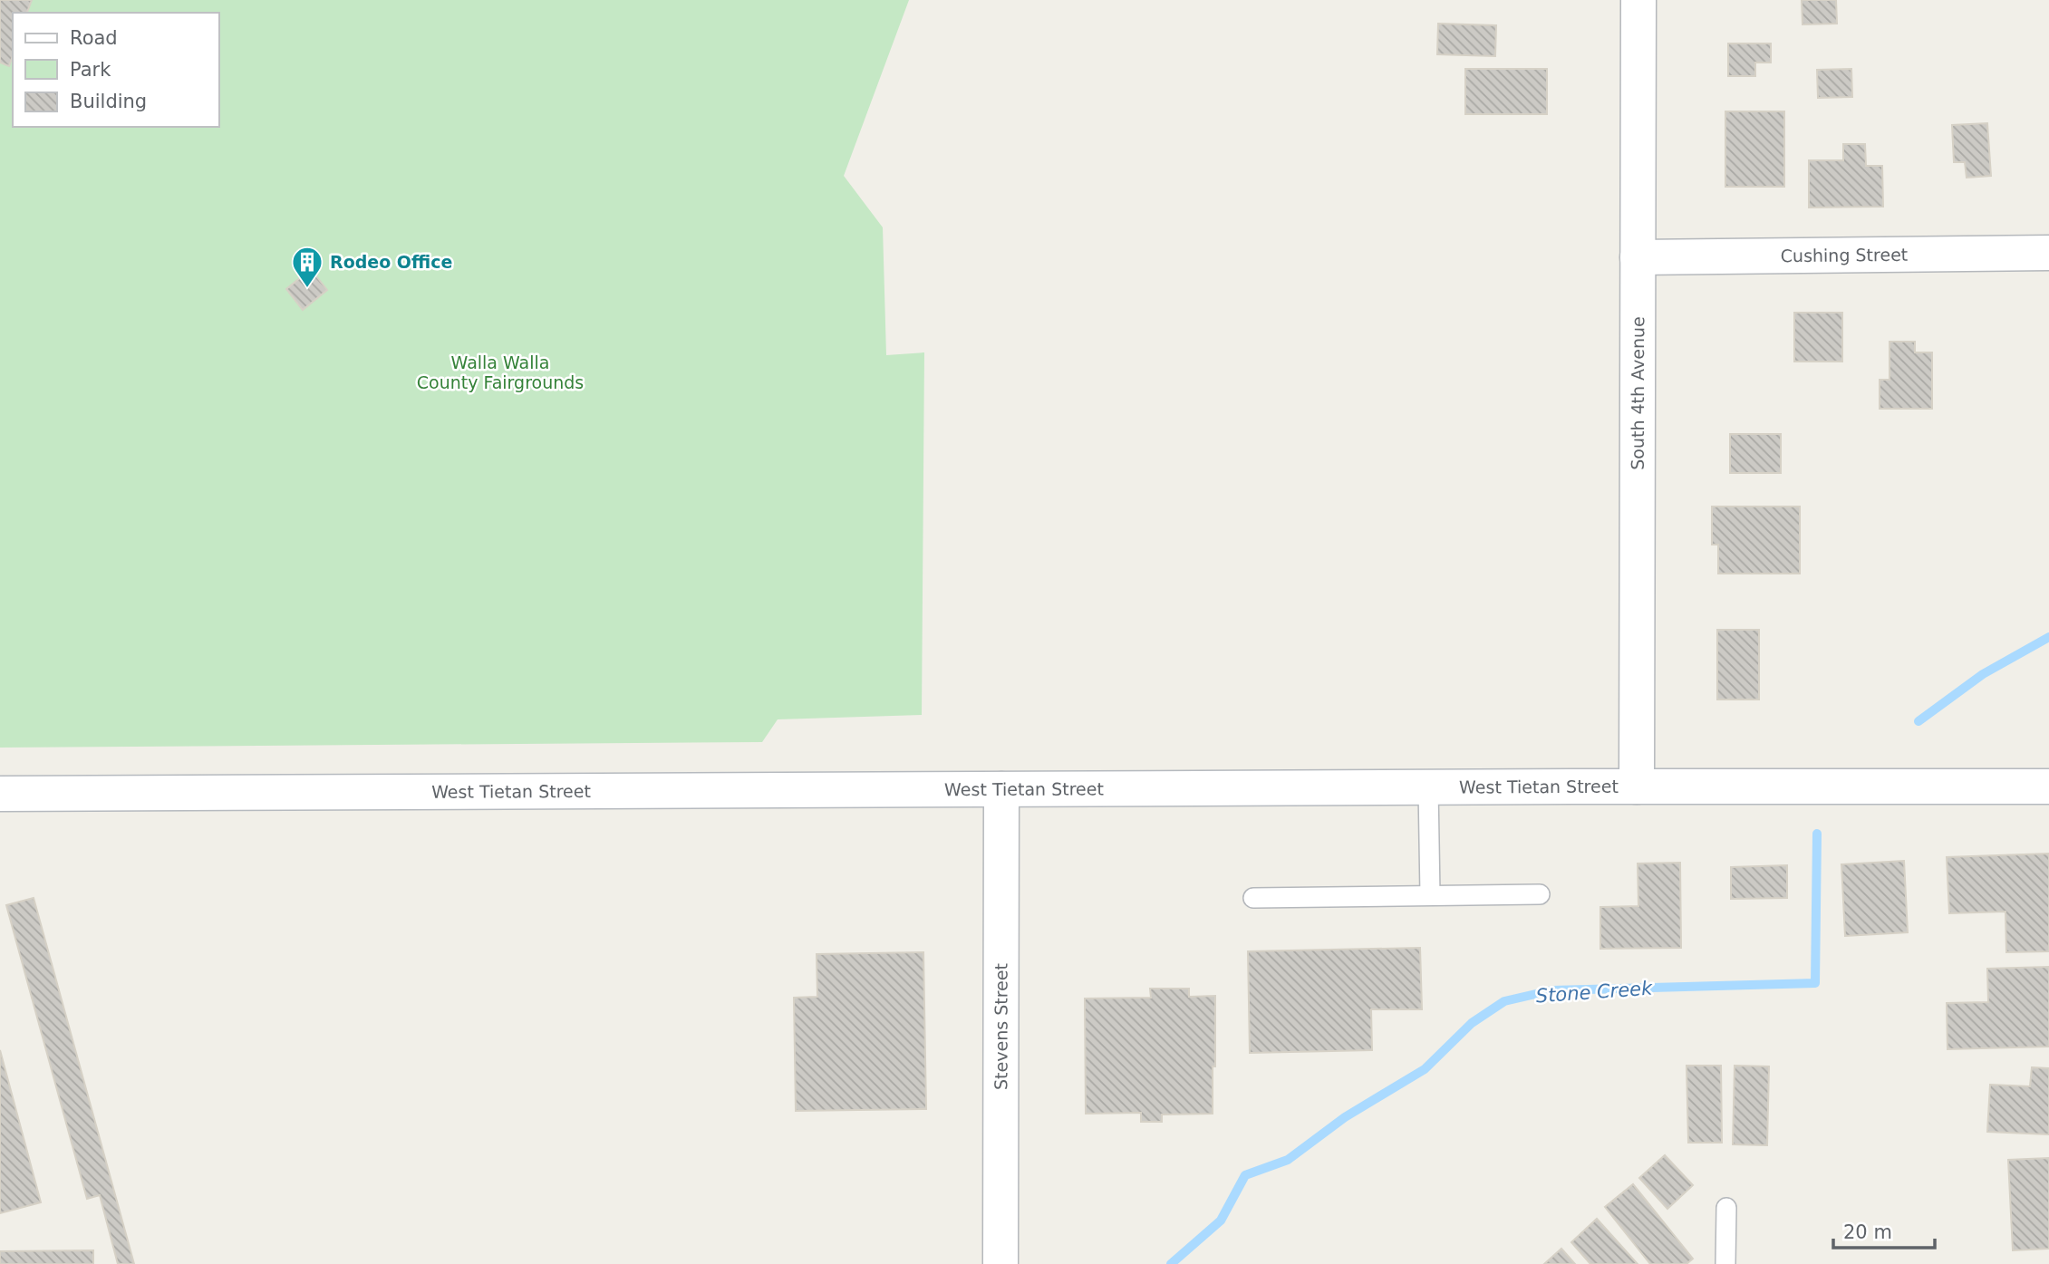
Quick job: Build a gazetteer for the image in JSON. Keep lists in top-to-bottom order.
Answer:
{
  "streets": {
    "main road": [
      "Cushing Street",
      "South 4th Avenue",
      "West Tietan Street",
      "Stevens Street"
    ]
  },
  "crossings": [
    ["Cushing Street", "South 4th Avenue"],
    ["South 4th Avenue", "West Tietan Street"],
    ["West Tietan Street", "Stevens Street"]
  ],
  "water": ["Stone Creek"],
  "parks": ["Walla Walla County Fairgrounds"],
  "places": {
    "building": ["Rodeo Office"]
  },
  "legend": ["Road", "Park", "Building"],
  "scale_bar": "20 m"
}
